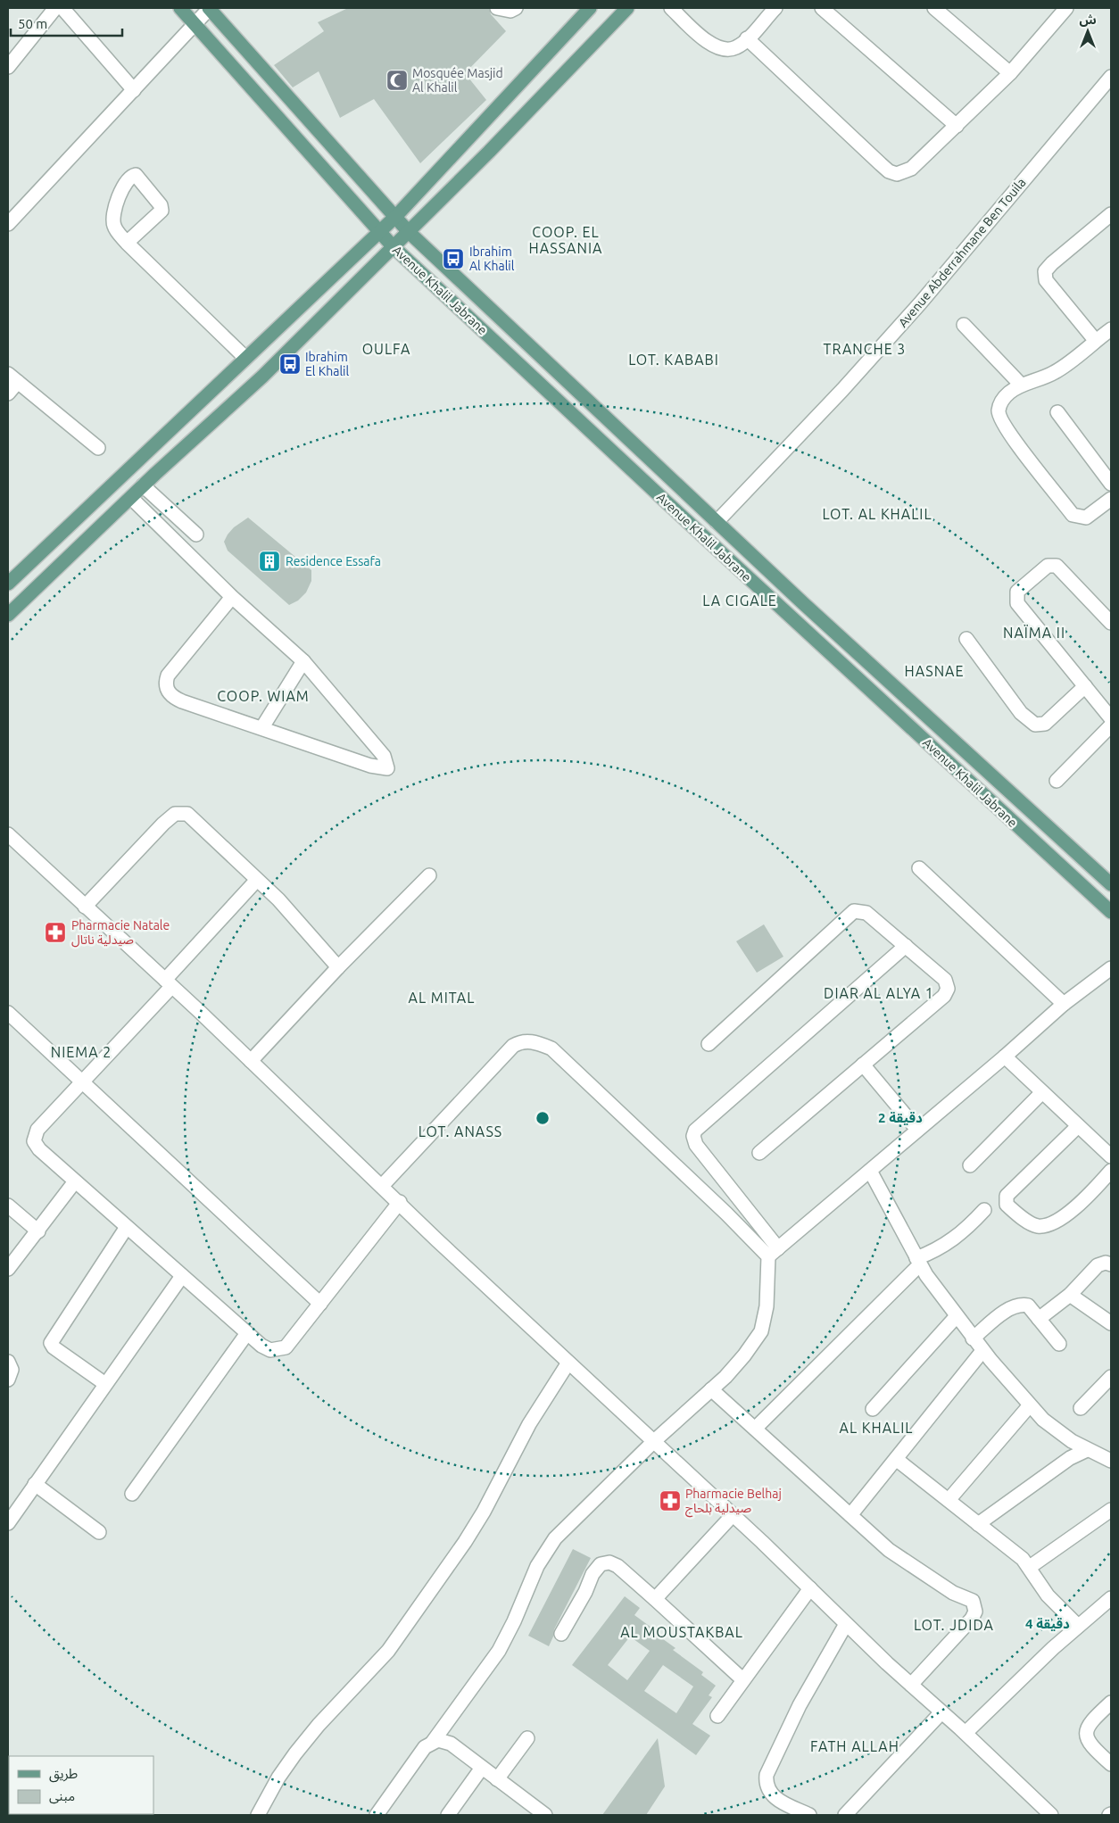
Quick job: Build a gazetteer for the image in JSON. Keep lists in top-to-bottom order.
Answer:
{
  "streets": {
    "main road": ["Avenue Khalil Jabrane"],
    "street": ["Avenue Abderrahmane Ben Touila"]
  },
  "crossings": [
    ["Avenue Abderrahmane Ben Touila", "Avenue Khalil Jabrane"]
  ],
  "districts": [
    "COOP. EL HASSANIA",
    "OULFA",
    "TRANCHE 3",
    "LOT. KABABI",
    "LOT. AL KHALIL",
    "LA CIGALE",
    "NAÏMA II",
    "HASNAE",
    "COOP. WIAM",
    "DIAR AL ALYA 1",
    "AL MITAL",
    "NIEMA 2",
    "LOT. ANASS",
    "AL KHALIL",
    "LOT. JDIDA",
    "AL MOUSTAKBAL",
    "FATH ALLAH"
  ],
  "places": {
    "mosque": ["Mosquée Masjid Al Khalil"],
    "bus stop": ["Ibrahim Al Khalil", "Ibrahim El Khalil"],
    "building": ["Residence Essafa"],
    "pharmacy": ["Pharmacie Natale صيدلية ناتال", "Pharmacie Belhaj صيدلية بلحاج"]
  },
  "legend": ["طريق", "مبنى"],
  "scale_bar": "50 m",
  "north": "top",
  "rings": ["2 دقيقة", "4 دقيقة"]
}
